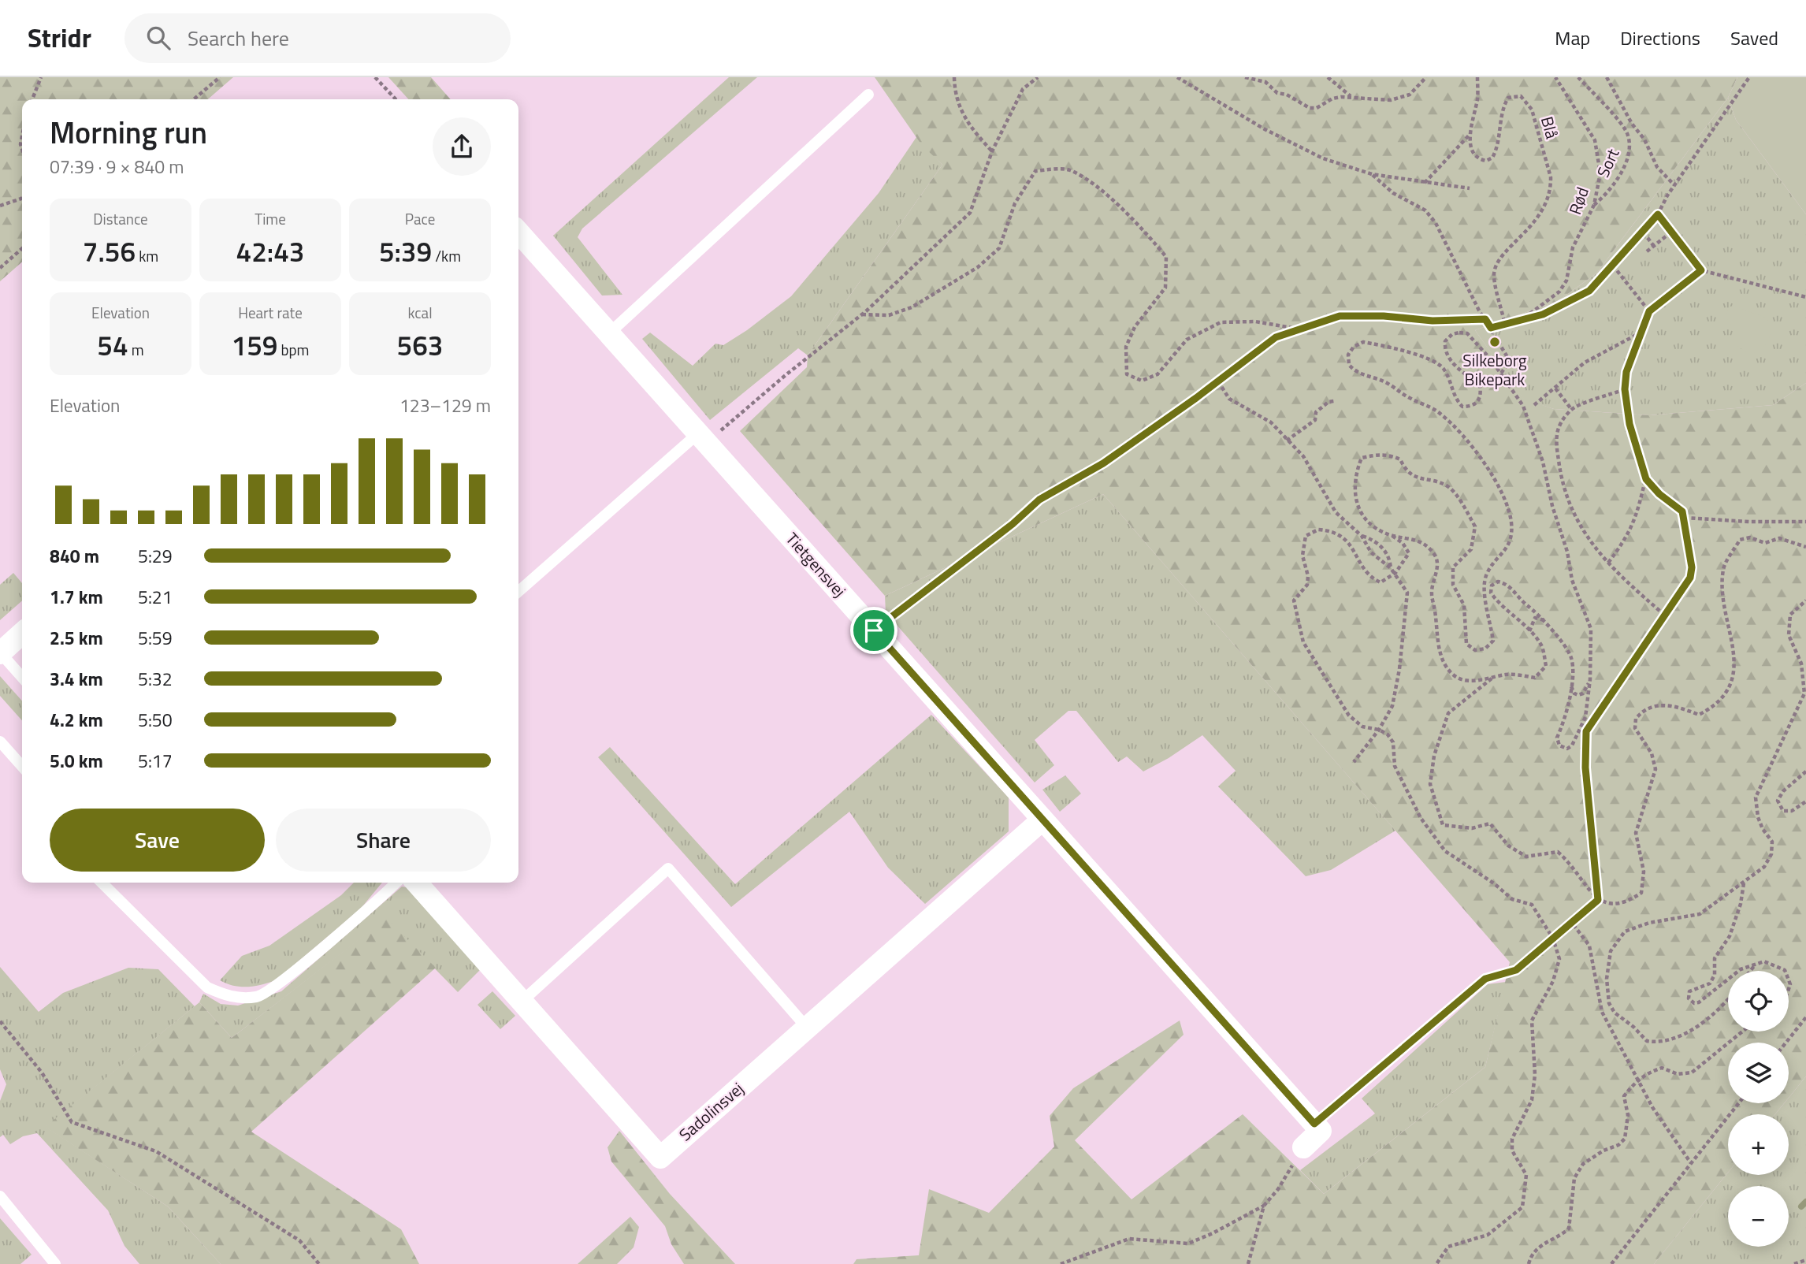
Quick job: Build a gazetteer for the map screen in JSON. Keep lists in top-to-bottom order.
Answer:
{
  "streets": {
    "street": ["Tietgensvej", "Sadolinsvej"],
    "path": ["Blå", "Sort", "Rød"]
  },
  "crossings": [
    ["Sort", "Rød"],
    ["Tietgensvej", "Sadolinsvej"]
  ],
  "places": ["Silkeborg Bikepark"],
  "page": {
    "header": "Stridr",
    "search": "Search here",
    "nav": ["Map", "Directions", "Saved"],
    "heading": ["Morning run", "07:39 · 9 × 840 m"],
    "stats": [
      ["Distance", "7.56 km"],
      ["Time", "42:43"],
      ["Pace", "5:39 /km"],
      ["Elevation", "54 m"],
      ["Heart rate", "159 bpm"],
      ["kcal", "563"]
    ],
    "chart": ["Elevation", "123–129 m"],
    "list": [
      {
        "name": "840 m",
        "note": "5:29"
      },
      {
        "name": "1.7 km",
        "note": "5:21"
      },
      {
        "name": "2.5 km",
        "note": "5:59"
      },
      {
        "name": "3.4 km",
        "note": "5:32"
      },
      {
        "name": "4.2 km",
        "note": "5:50"
      },
      {
        "name": "5.0 km",
        "note": "5:17"
      }
    ],
    "buttons": ["Save", "Share"],
    "map_buttons": ["+", "−"]
  }
}
